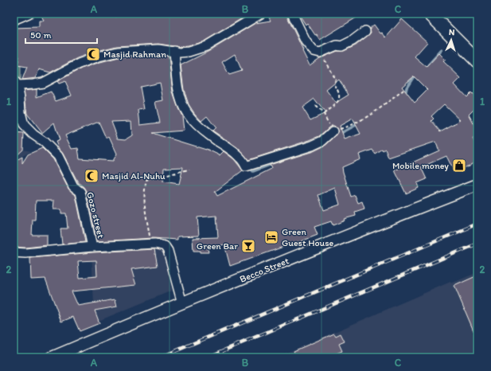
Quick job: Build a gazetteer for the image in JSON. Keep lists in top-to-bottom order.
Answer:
{
  "streets": {
    "street": ["Gozo street", "Becco Street"]
  },
  "crossings": [
    ["Gozo street", "Becco Street"]
  ],
  "places": {
    "mosque": ["Masjid Rahman", "Masjid Al-Nuhu"],
    "shop": ["Mobile money"],
    "hotel": ["Green Guest House"],
    "bar": ["Green Bar"]
  },
  "scale_bar": "50 m",
  "north": "top",
  "grid": {
    "columns": ["A", "B", "C"],
    "rows": ["1", "2"]
  }
}
